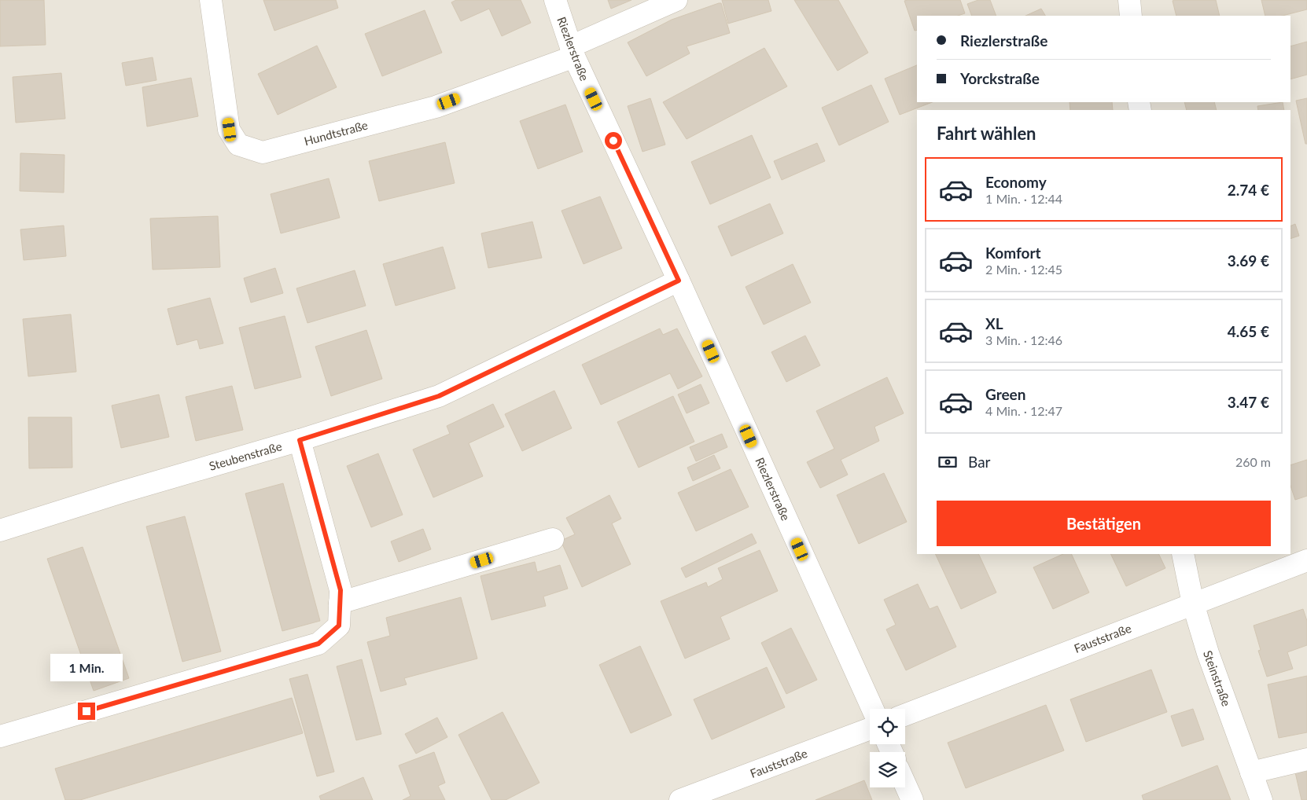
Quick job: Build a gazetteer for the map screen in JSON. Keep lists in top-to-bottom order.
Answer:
{
  "streets": {
    "street": [
      "Riezlerstraße",
      "Hundtstraße",
      "Steubenstraße",
      "Fauststraße",
      "Steinstraße"
    ]
  },
  "crossings": [
    ["Riezlerstraße", "Hundtstraße"],
    ["Riezlerstraße", "Steubenstraße"],
    ["Fauststraße", "Steinstraße"]
  ],
  "page": {
    "banner": ["Riezlerstraße", "Yorckstraße"],
    "heading": "Fahrt wählen",
    "list": [
      {
        "name": "Economy",
        "note": "1 Min. · 12:44",
        "value": "2.74 €"
      },
      {
        "name": "Komfort",
        "note": "2 Min. · 12:45",
        "value": "3.69 €"
      },
      {
        "name": "XL",
        "note": "3 Min. · 12:46",
        "value": "4.65 €"
      },
      {
        "name": "Green",
        "note": "4 Min. · 12:47",
        "value": "3.47 €"
      }
    ],
    "pay": ["Bar", "260 m"],
    "buttons": "Bestätigen",
    "bubble": "1 Min."
  }
}
